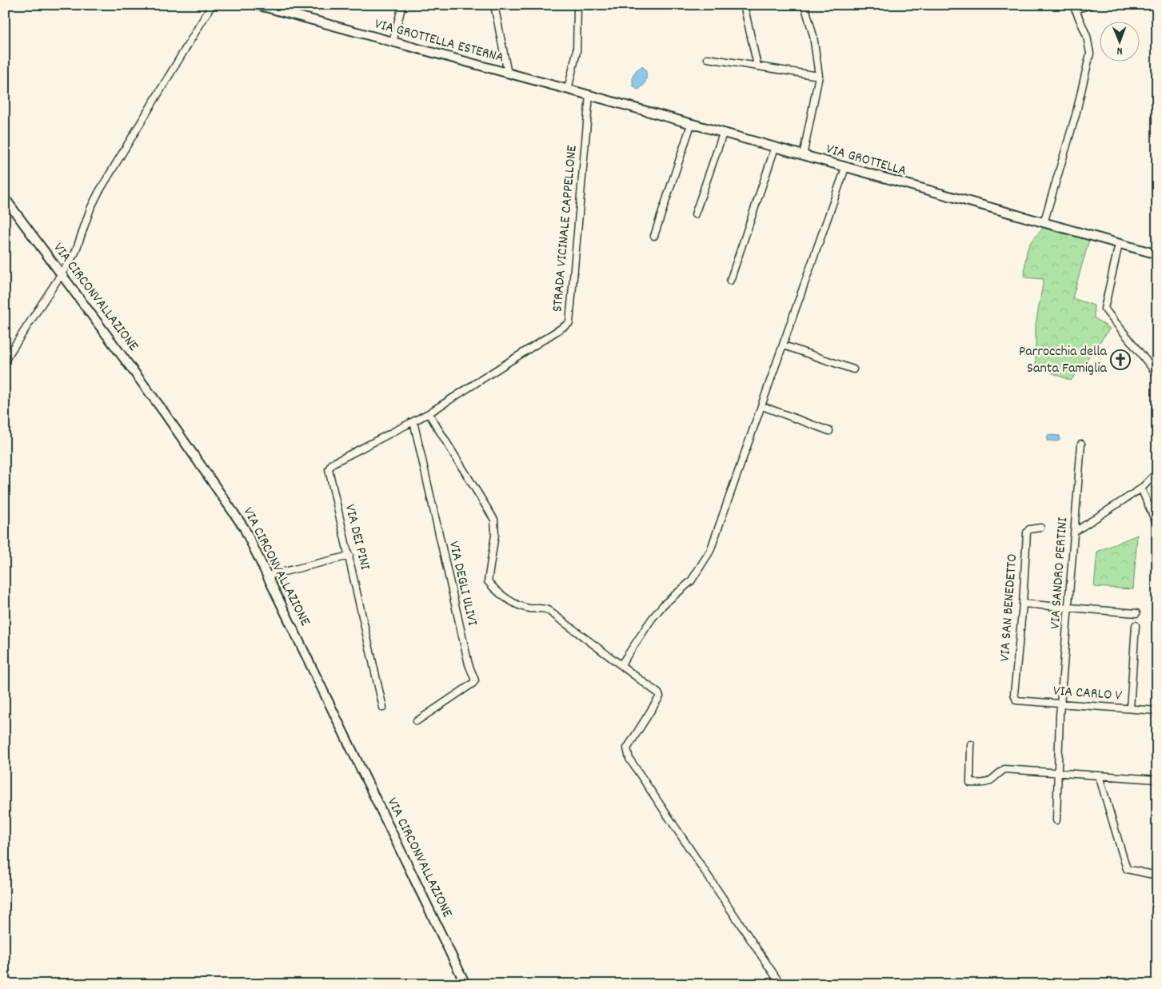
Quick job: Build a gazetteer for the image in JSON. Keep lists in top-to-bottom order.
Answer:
{
  "streets": {
    "street": [
      "VIA GROTTELLA ESTERNA",
      "VIA GROTTELLA",
      "STRADA VICINALE CAPPELLONE",
      "VIA CIRCONVALLAZIONE",
      "VIA DEI PINI",
      "VIA SANDRO PERTINI",
      "VIA DEGLI ULIVI",
      "VIA SAN BENEDETTO",
      "VIA CARLO V"
    ]
  },
  "crossings": [
    ["VIA GROTTELLA ESTERNA", "VIA GROTTELLA"],
    ["VIA GROTTELLA", "STRADA VICINALE CAPPELLONE"],
    ["STRADA VICINALE CAPPELLONE", "VIA DEI PINI"],
    ["STRADA VICINALE CAPPELLONE", "VIA DEGLI ULIVI"],
    ["VIA DEI PINI", "VIA DEGLI ULIVI"],
    ["VIA SANDRO PERTINI", "VIA CARLO V"],
    ["VIA SAN BENEDETTO", "VIA CARLO V"]
  ],
  "places": {
    "church": ["Parrocchia della Santa Famiglia"]
  },
  "north": "bottom"
}
